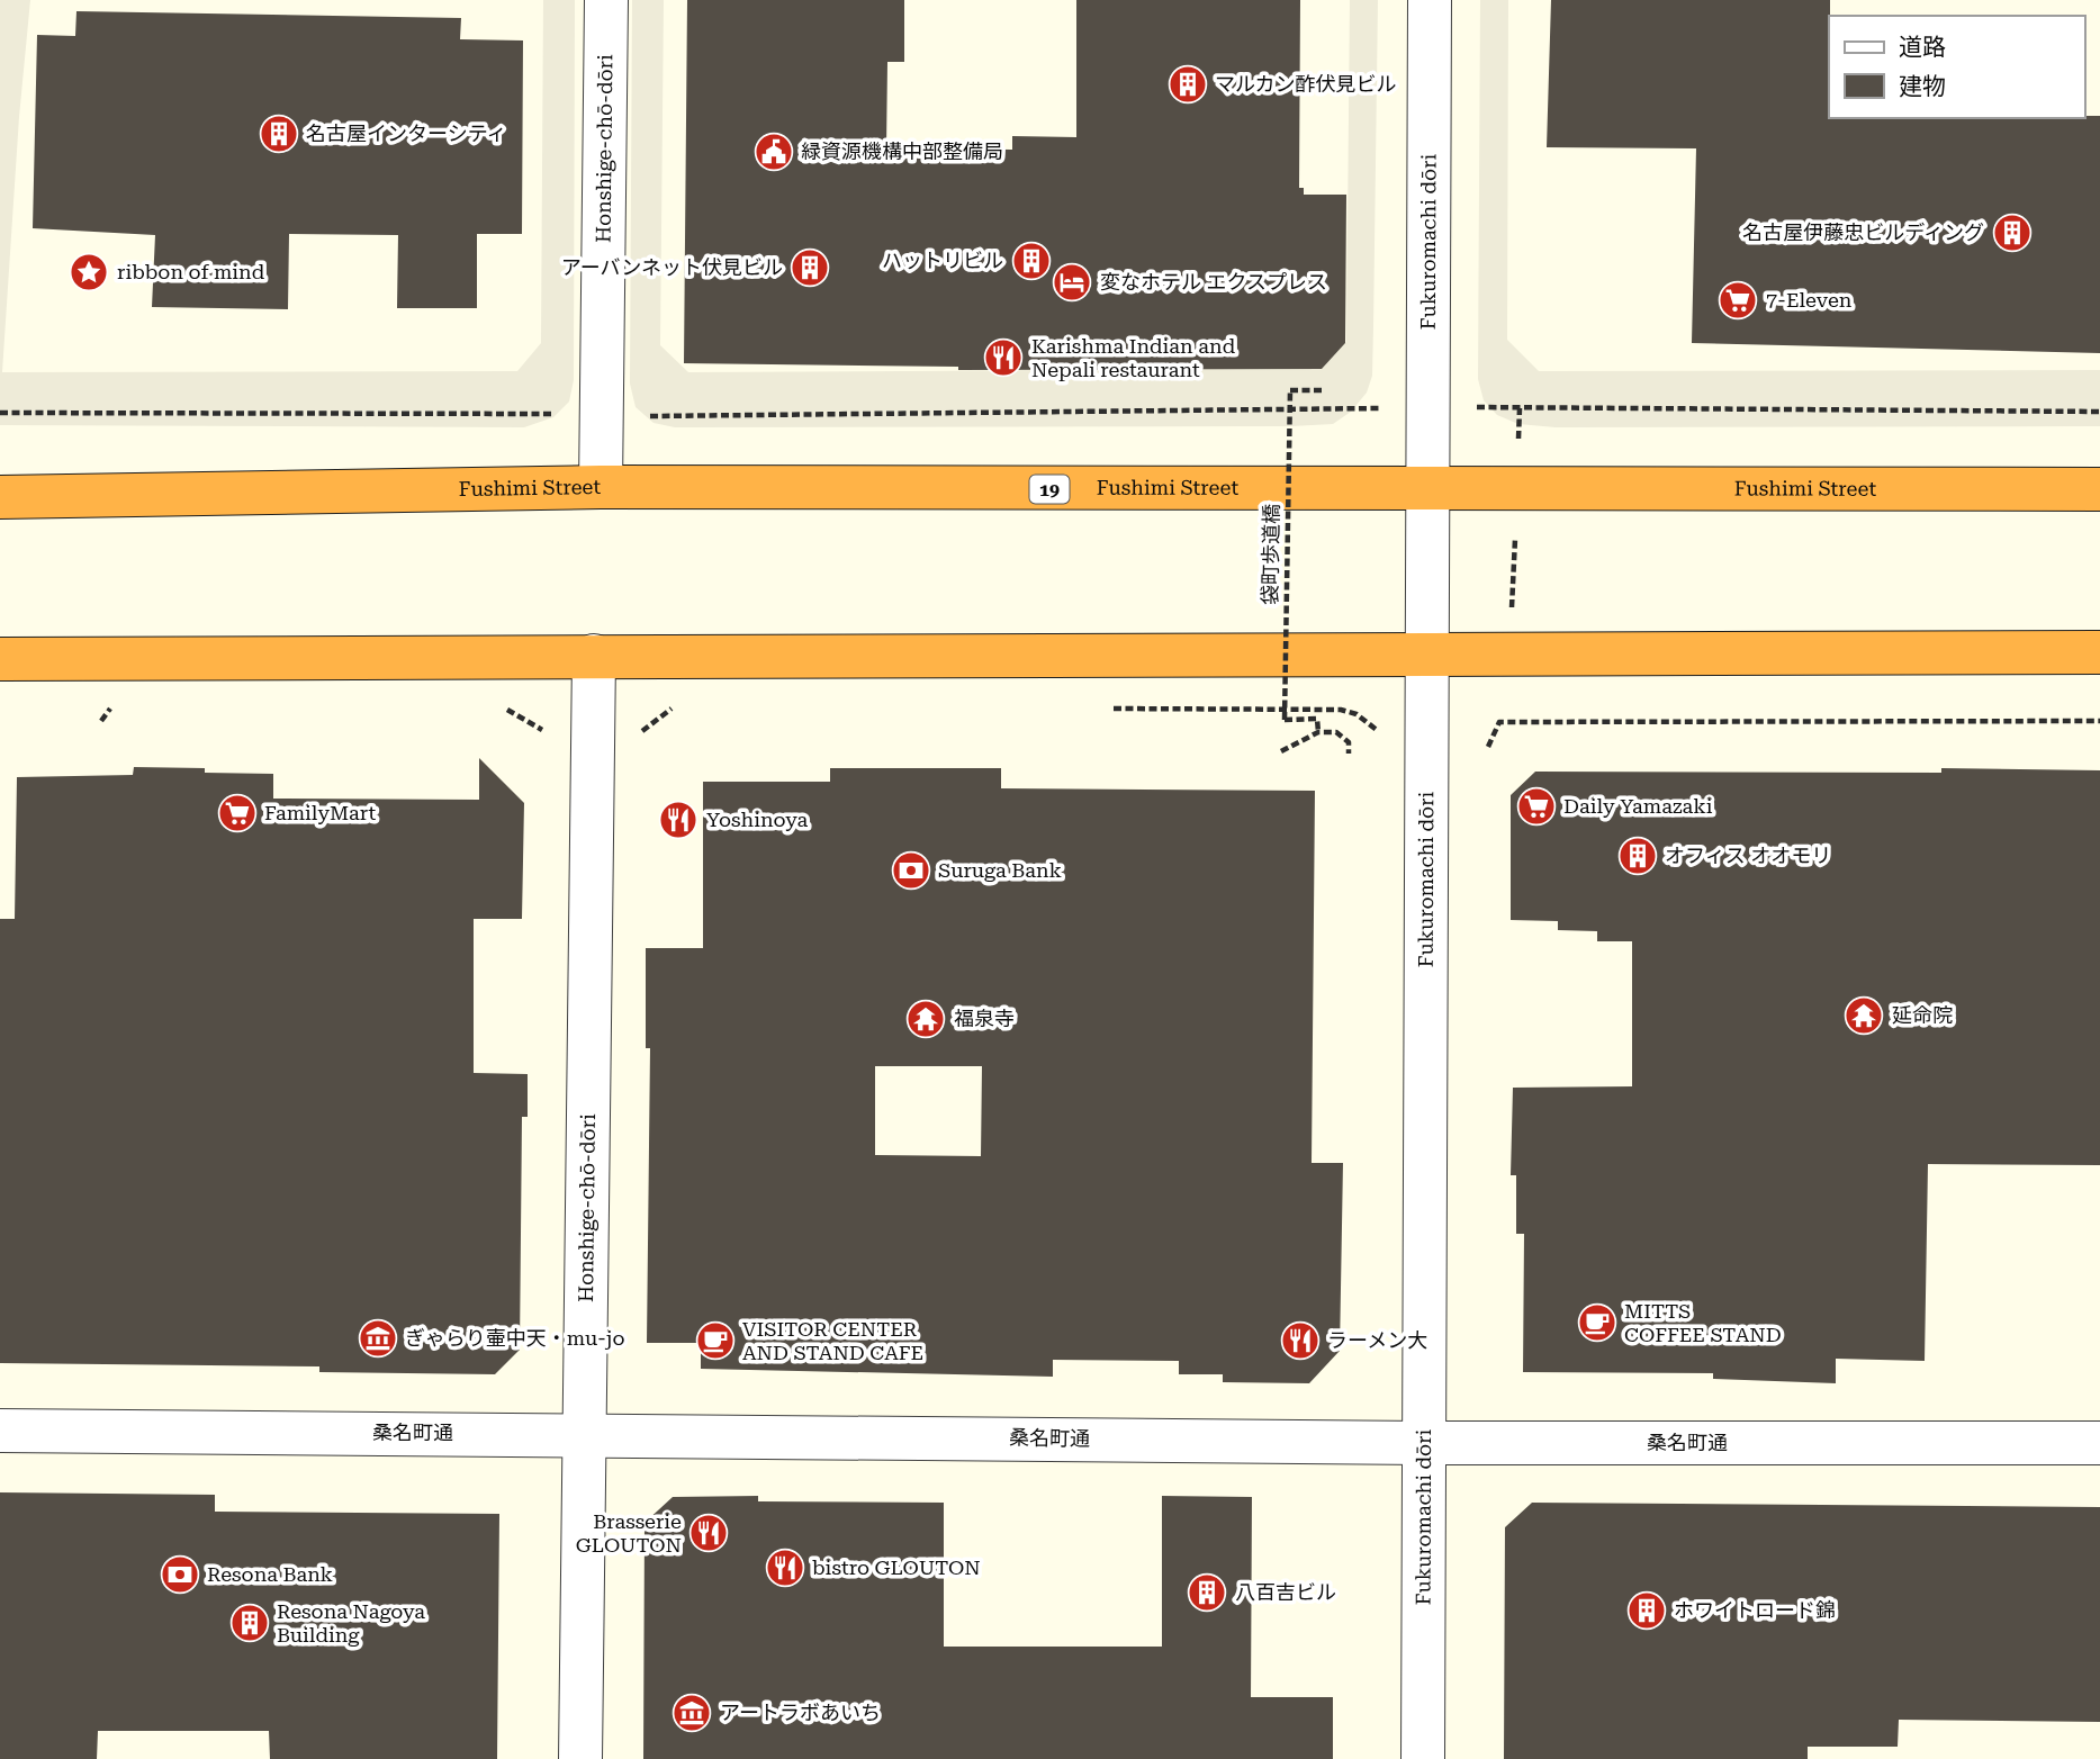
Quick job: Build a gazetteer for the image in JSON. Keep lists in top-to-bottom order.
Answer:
{
  "streets": {
    "highway": ["Fushimi Street", "19"],
    "street": ["Honshige-chō-dōri", "Fukuromachi dōri", "桑名町通"],
    "path": ["袋町歩道橋"]
  },
  "crossings": [
    ["Honshige-chō-dōri", "Fushimi Street"],
    ["Honshige-chō-dōri", "桑名町通"],
    ["Fukuromachi dōri", "Fushimi Street"],
    ["Fukuromachi dōri", "桑名町通"]
  ],
  "places": {
    "building": [
      "マルカン酢伏見ビル",
      "名古屋インターシティ",
      "名古屋伊藤忠ビルディング",
      "ハットリビル",
      "アーバンネット伏見ビル",
      "オフィス オオモリ",
      "八百吉ビル",
      "ホワイトロード錦",
      "Resona Nagoya Building"
    ],
    "public building": ["緑資源機構中部整備局"],
    "place": ["ribbon of mind"],
    "hotel": ["変なホテル エクスプレス"],
    "supermarket": ["7-Eleven", "Daily Yamazaki", "FamilyMart"],
    "restaurant": [
      "Karishma Indian and Nepali restaurant",
      "Yoshinoya",
      "ラーメン大",
      "Brasserie GLOUTON",
      "bistro GLOUTON"
    ],
    "bank": ["Suruga Bank", "Resona Bank"],
    "temple": ["延命院", "福泉寺"],
    "cafe": ["MITTS COFFEE STAND", "VISITOR CENTER AND STAND CAFE"],
    "museum": ["ぎゃらり壷中天・mu-jo", "アートラボあいち"]
  },
  "legend": ["道路", "建物"]
}
